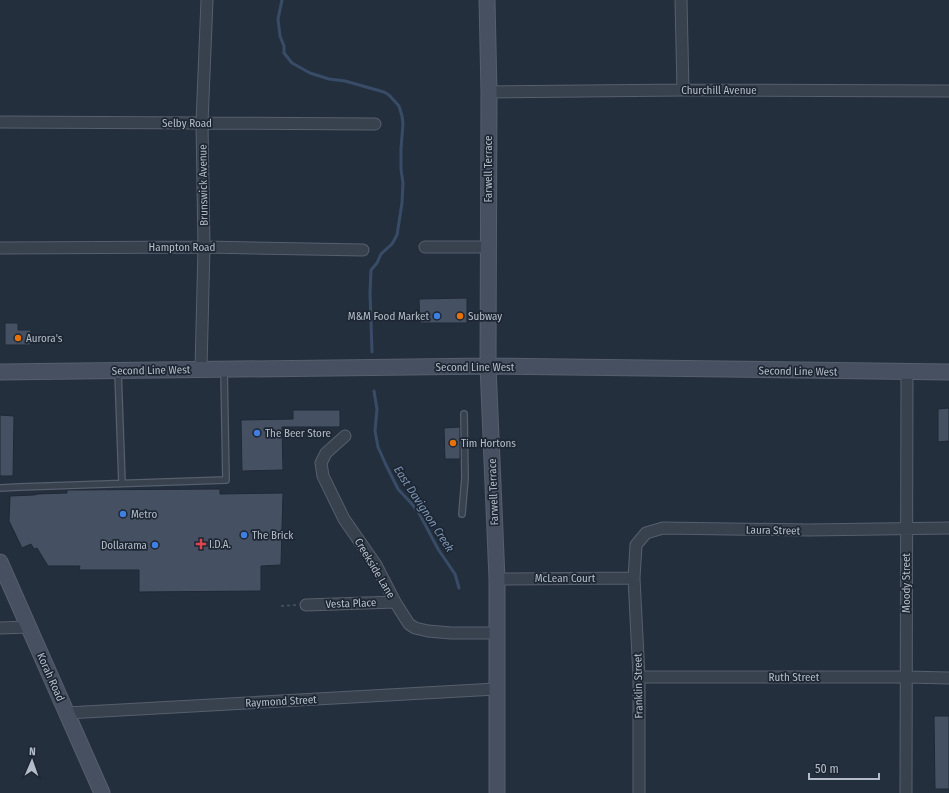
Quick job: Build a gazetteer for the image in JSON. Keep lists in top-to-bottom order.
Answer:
{
  "streets": {
    "street": [
      "Churchill Avenue",
      "Selby Road",
      "Farwell Terrace",
      "Brunswick Avenue",
      "Hampton Road",
      "Second Line West",
      "Laura Street",
      "Creekside Lane",
      "McLean Court",
      "Moody Street",
      "Vesta Place",
      "Korah Road",
      "Ruth Street",
      "Franklin Street",
      "Raymond Street"
    ]
  },
  "crossings": [
    ["Churchill Avenue", "Farwell Terrace"],
    ["Selby Road", "Brunswick Avenue"],
    ["Farwell Terrace", "Second Line West"],
    ["Farwell Terrace", "Creekside Lane"],
    ["Farwell Terrace", "McLean Court"],
    ["Farwell Terrace", "Raymond Street"],
    ["Brunswick Avenue", "Hampton Road"],
    ["Brunswick Avenue", "Second Line West"],
    ["Second Line West", "Moody Street"],
    ["Laura Street", "McLean Court"],
    ["Laura Street", "Moody Street"],
    ["Laura Street", "Franklin Street"],
    ["Creekside Lane", "Vesta Place"],
    ["McLean Court", "Franklin Street"],
    ["Moody Street", "Ruth Street"],
    ["Korah Road", "Raymond Street"],
    ["Ruth Street", "Franklin Street"]
  ],
  "water": ["East Davignon Creek"],
  "places": {
    "other": [
      "M&M Food Market",
      "Subway",
      "Aurora's",
      "The Beer Store",
      "Tim Hortons",
      "Metro",
      "The Brick",
      "Dollarama"
    ],
    "health": ["I.D.A."]
  },
  "scale_bar": "50 m",
  "north": "top"
}
